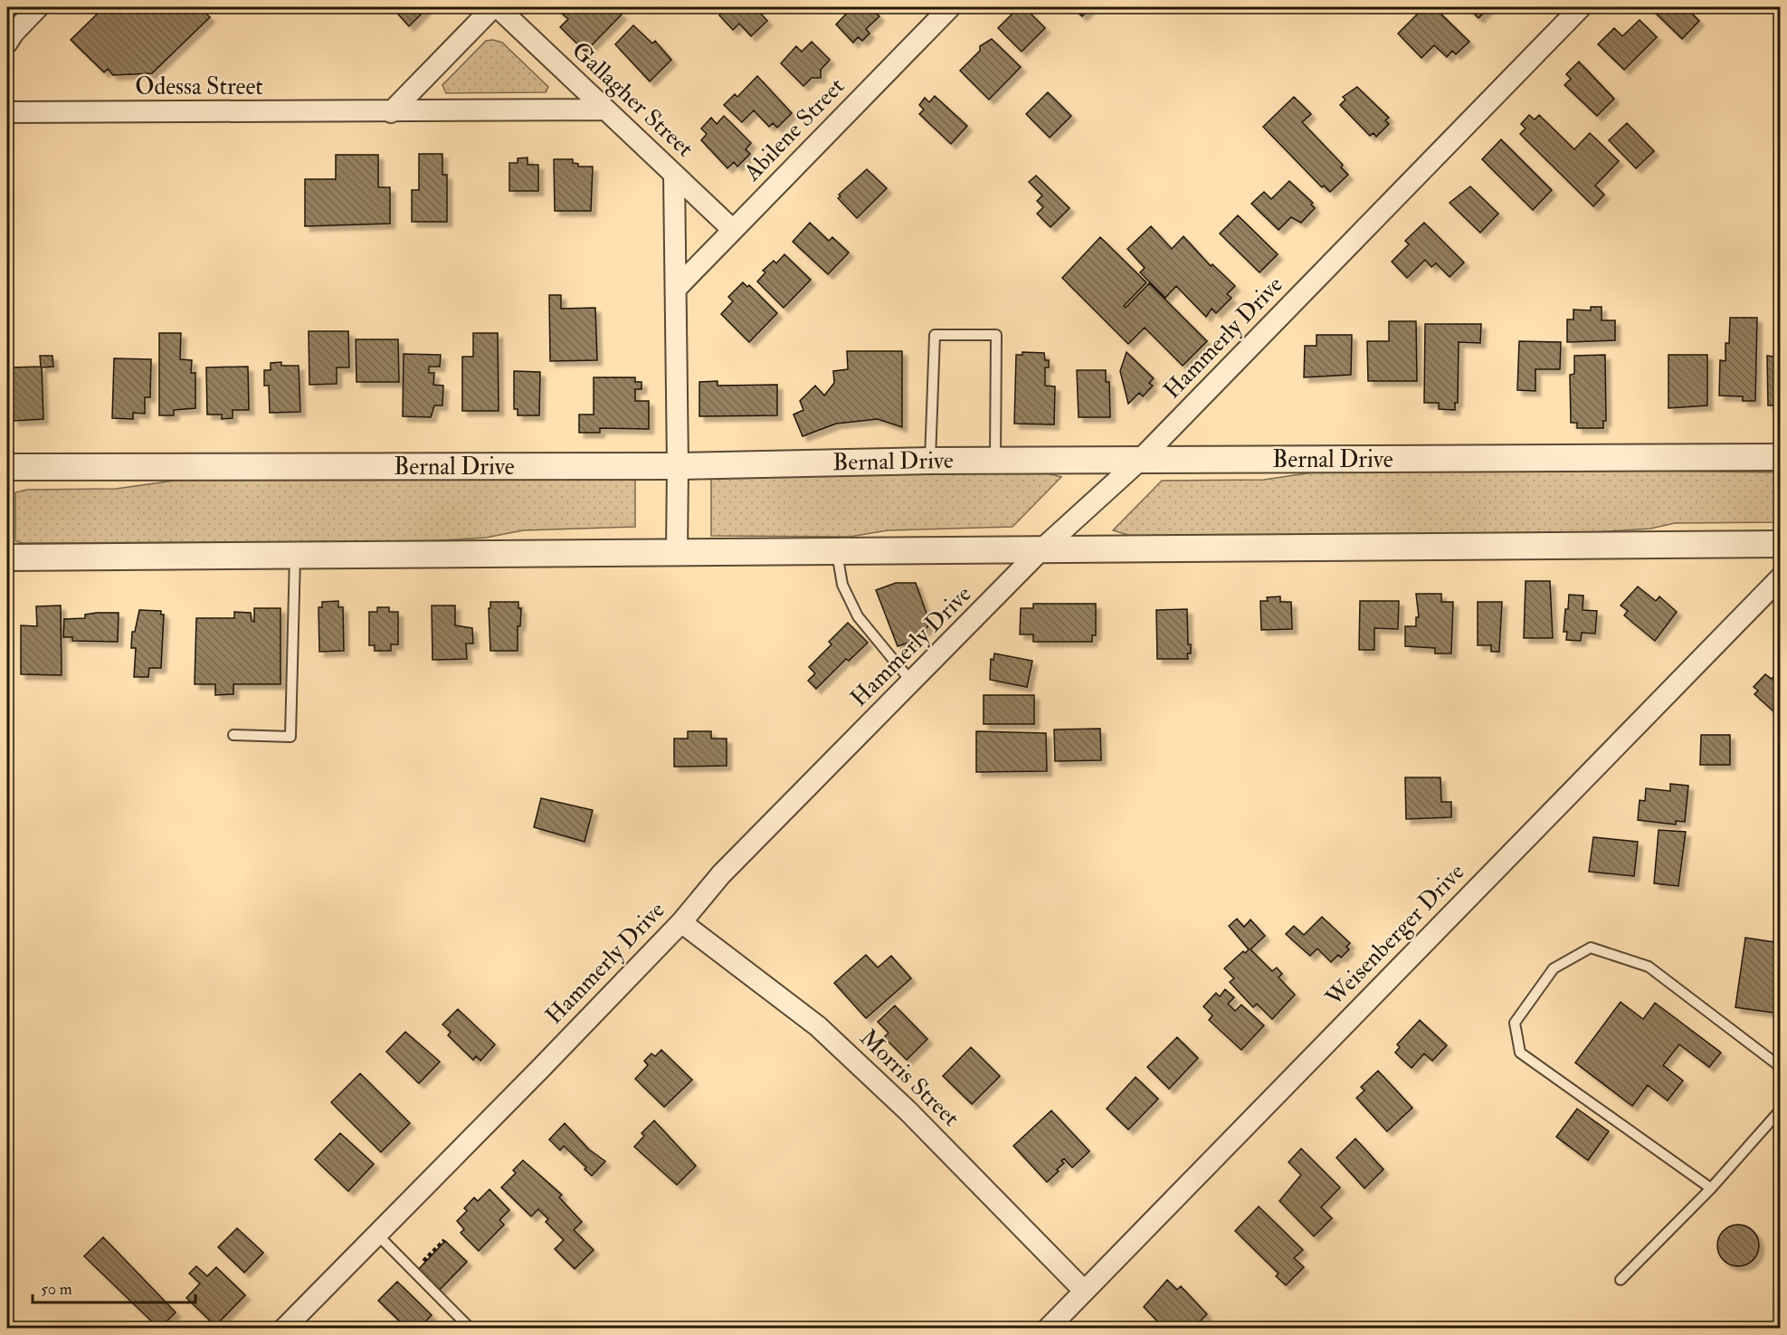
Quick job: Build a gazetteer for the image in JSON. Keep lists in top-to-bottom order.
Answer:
{
  "streets": {
    "street": [
      "Odessa Street",
      "Gallagher Street",
      "Abilene Street",
      "Hammerly Drive",
      "Bernal Drive",
      "Weisenberger Drive",
      "Morris Street"
    ]
  },
  "crossings": [
    ["Odessa Street", "Gallagher Street"],
    ["Gallagher Street", "Abilene Street"],
    ["Hammerly Drive", "Bernal Drive"],
    ["Hammerly Drive", "Morris Street"],
    ["Weisenberger Drive", "Morris Street"]
  ],
  "scale_bar": "50 m"
}
